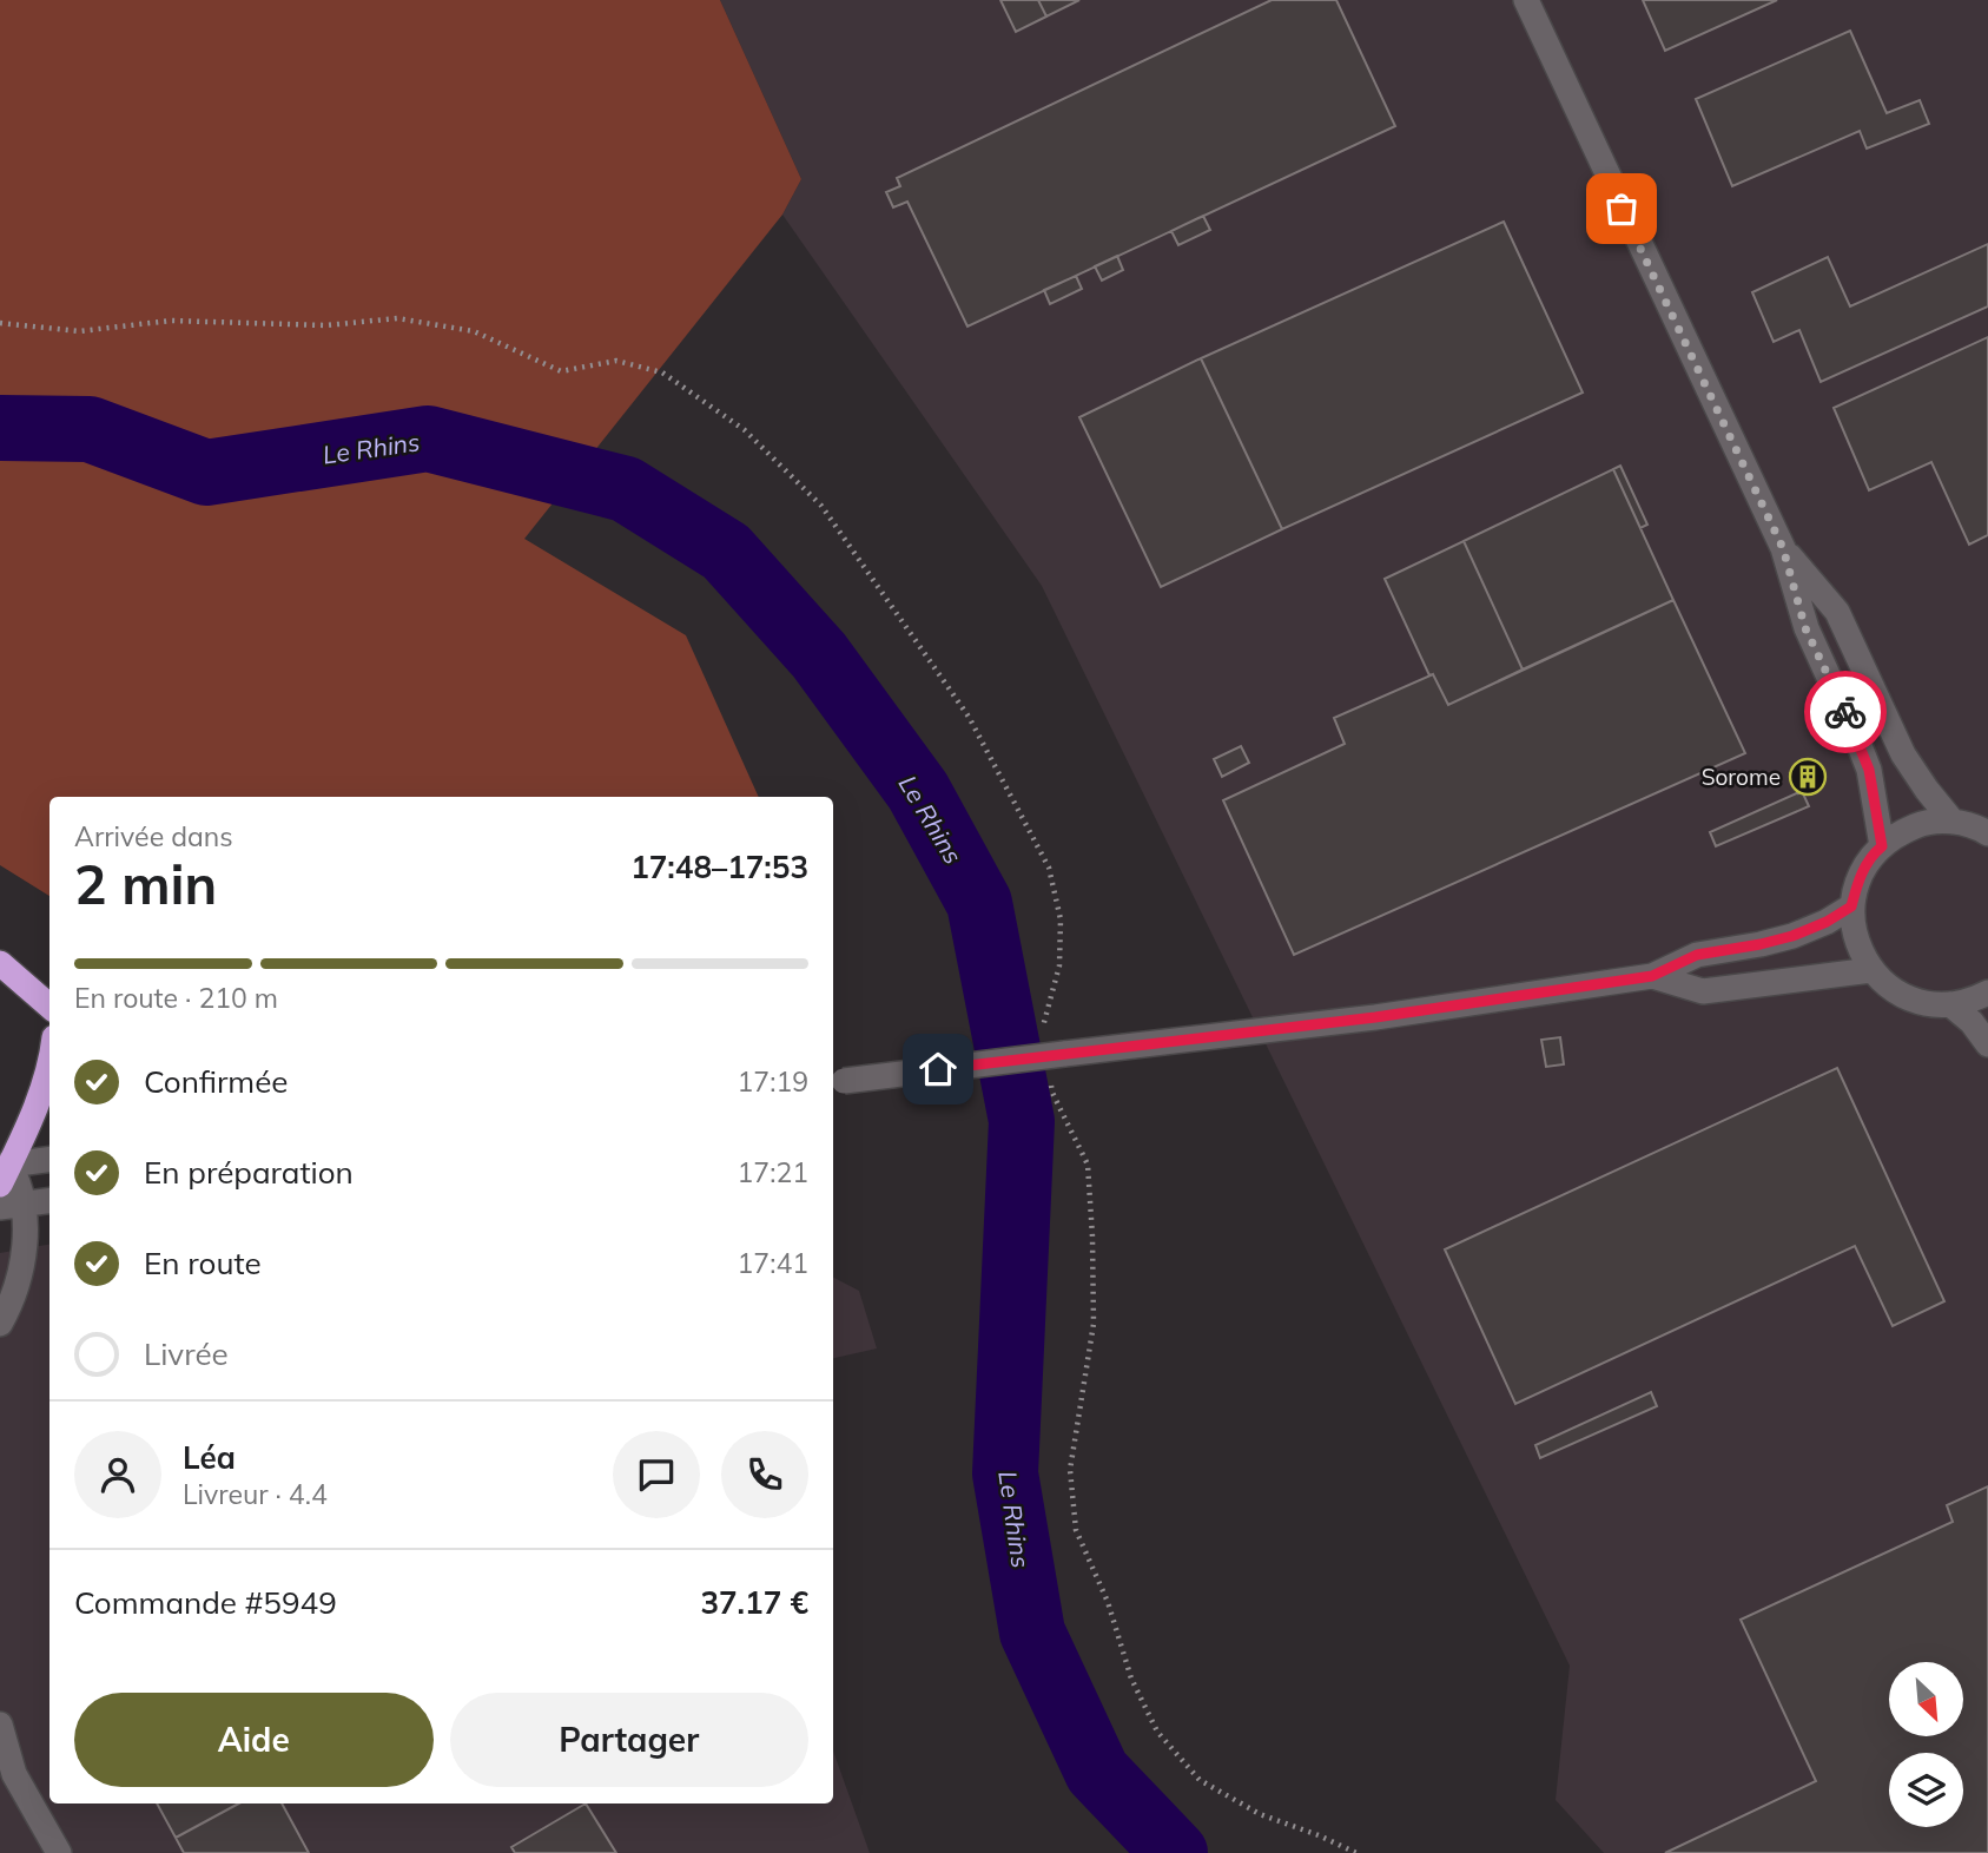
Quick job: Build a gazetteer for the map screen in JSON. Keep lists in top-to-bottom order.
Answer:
{
  "water": ["Le Rhins"],
  "places": {
    "building": ["Sorome"]
  },
  "north": "bottom right",
  "page": {
    "heading": ["2 min", "Arrivée dans", "17:48–17:53"],
    "panel": [
      "Léa",
      "Livreur · 4.4",
      "Commande #5949",
      "37.17 €"
    ],
    "bar": "En route · 210 m",
    "list": [
      ["Confirmée", "17:19"],
      ["En préparation", "17:21"],
      ["En route", "17:41"],
      "Livrée"
    ],
    "buttons": ["Aide", "Partager"]
  }
}
